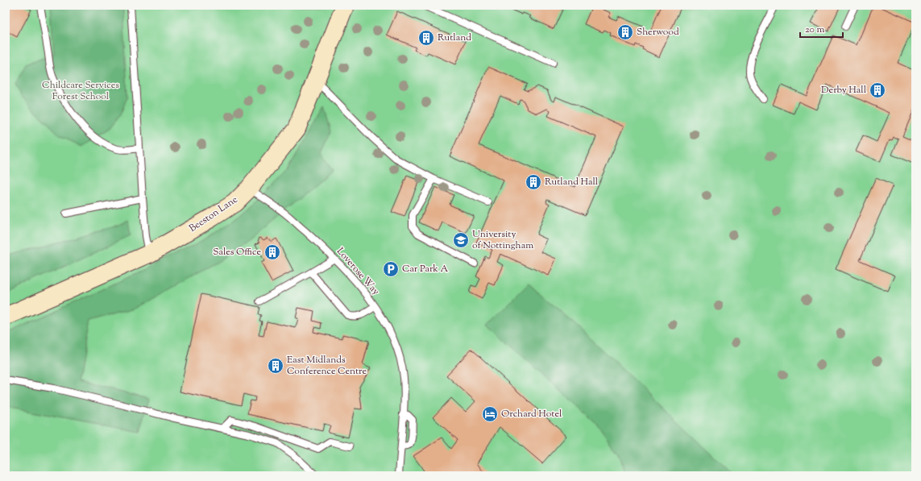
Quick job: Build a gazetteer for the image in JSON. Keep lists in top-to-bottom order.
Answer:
{
  "streets": {
    "street": ["Beeston Lane"],
    "lane": ["Loverose Way"]
  },
  "crossings": [
    ["Beeston Lane", "Loverose Way"]
  ],
  "parks": ["Childcare Services Forest School"],
  "places": {
    "building": [
      "Sherwood",
      "Rutland",
      "Derby Hall",
      "Rutland Hall",
      "Sales Office",
      "East Midlands Conference Centre"
    ],
    "school or university": ["University of Nottingham"],
    "parking": ["Car Park A"],
    "hotel": ["Orchard Hotel"]
  },
  "scale_bar": "20 m"
}
